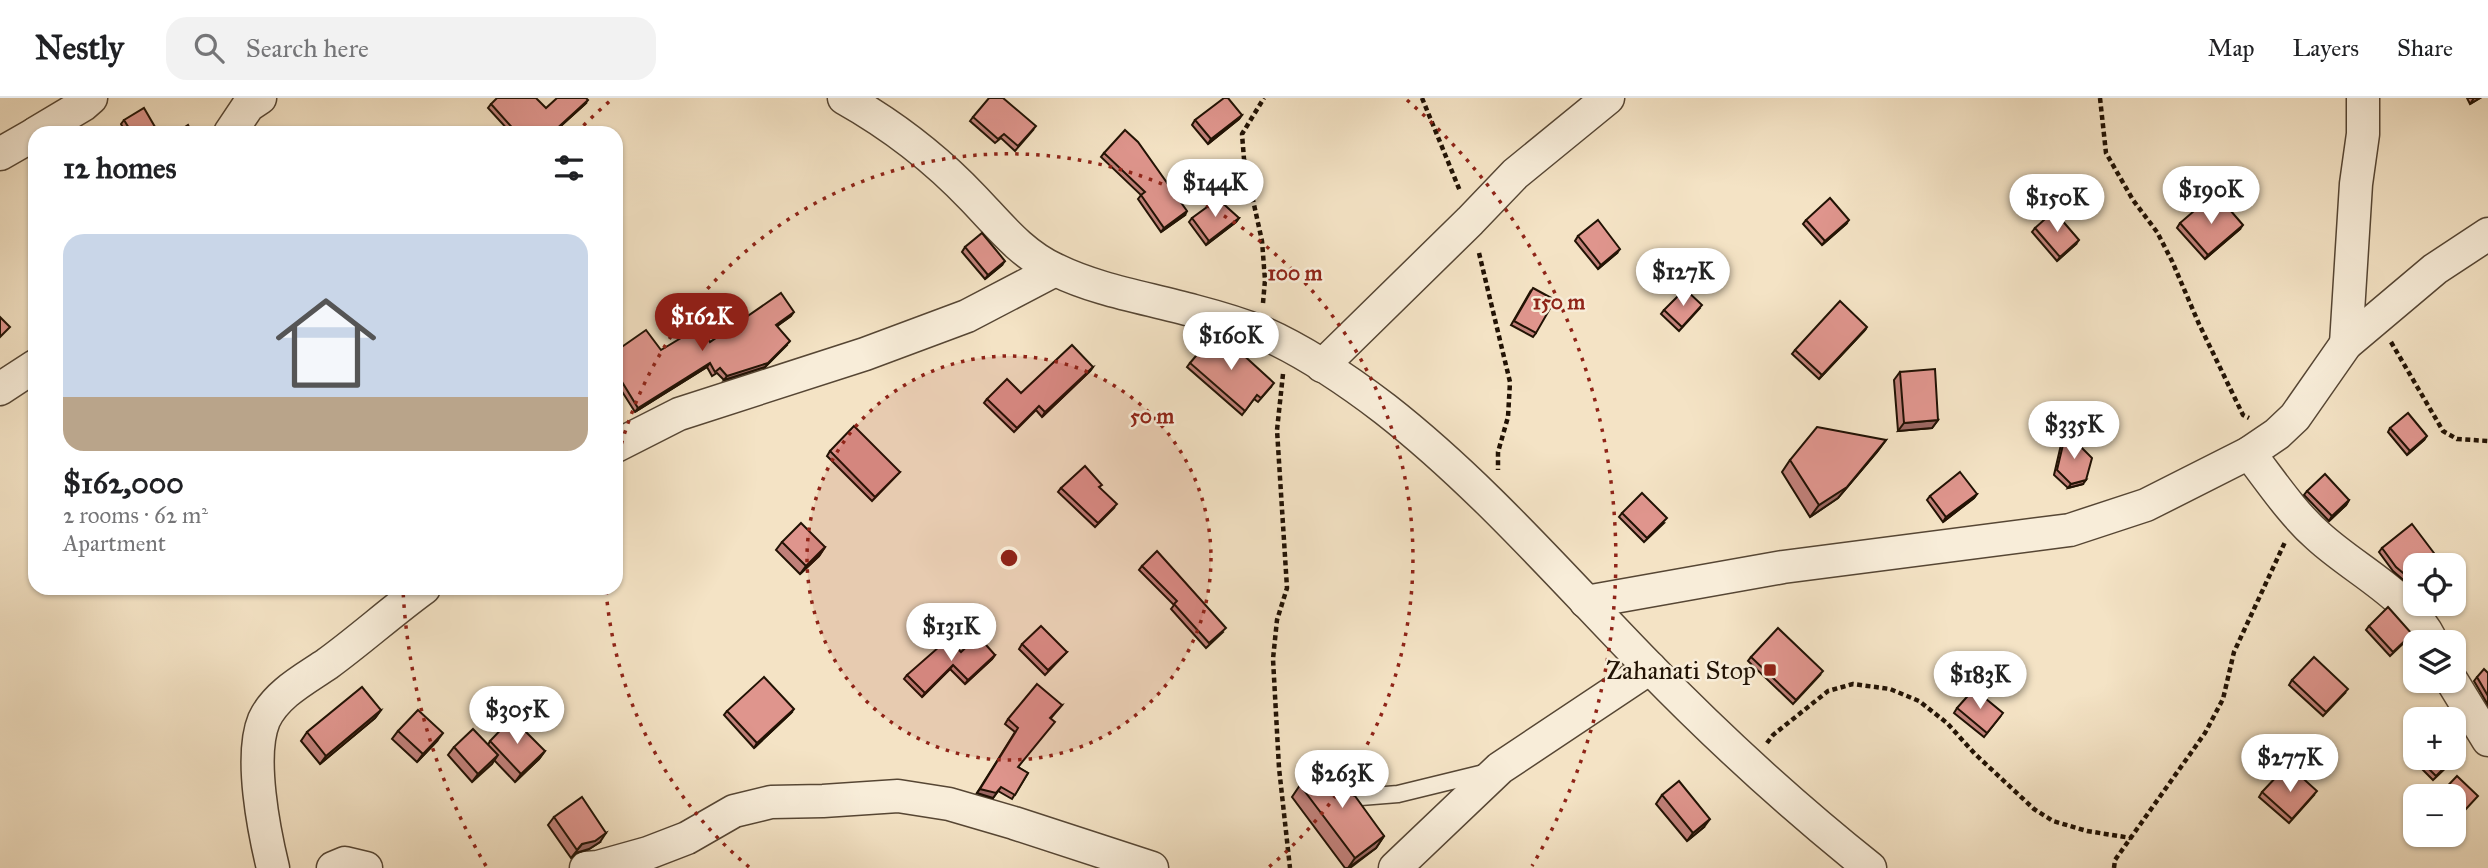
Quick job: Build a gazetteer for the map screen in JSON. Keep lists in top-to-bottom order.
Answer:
{
  "places": {
    "transit": ["Zahanati Stop"]
  },
  "page": {
    "header": "Nestly",
    "search": "Search here",
    "nav": ["Map", "Layers", "Share"],
    "heading": "12 homes",
    "price": [
      "$144K",
      "$190K",
      "$150K",
      "$127K",
      "$162K",
      "$160K",
      "$335K",
      "$131K",
      "$183K",
      "$305K",
      "$277K",
      "$263K"
    ],
    "list": [
      {
        "name": "$162,000",
        "note": "2 rooms · 62 m² · Apartment"
      }
    ],
    "map_buttons": ["+", "−"]
  },
  "rings": ["100 m", "150 m", "50 m"]
}
